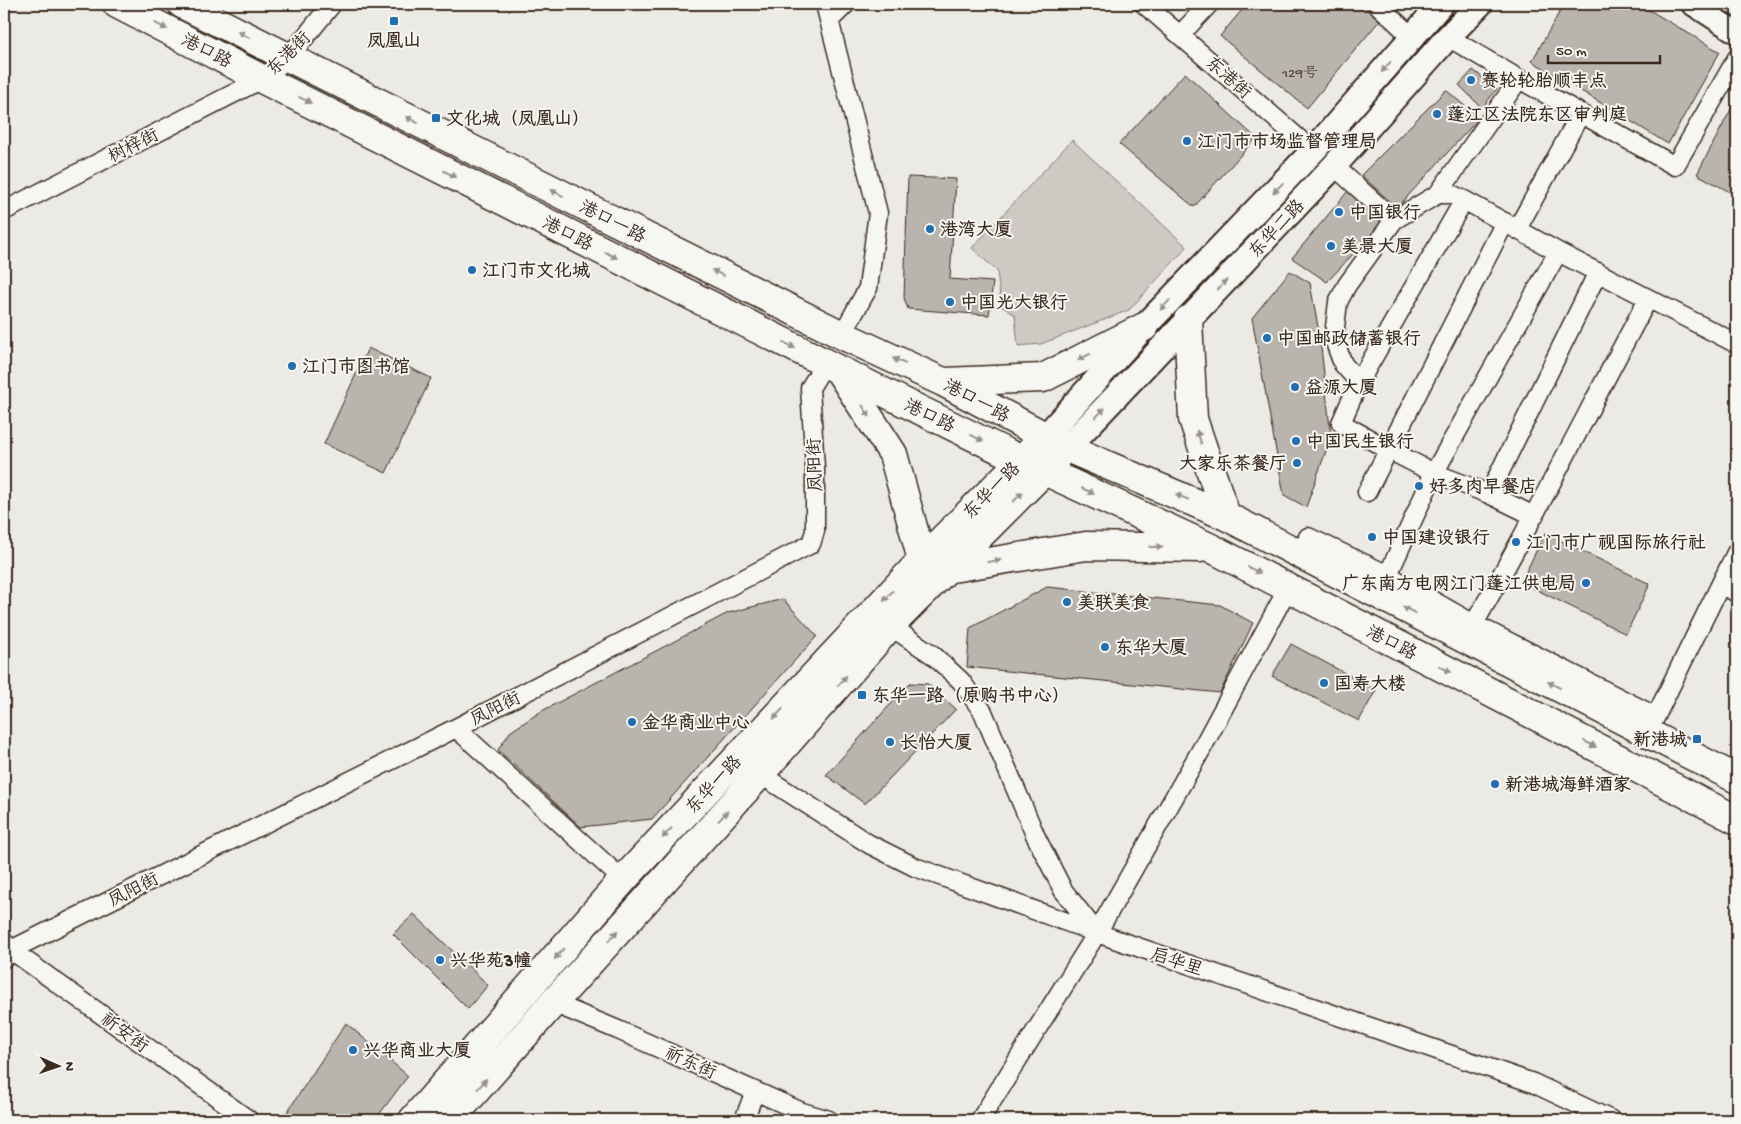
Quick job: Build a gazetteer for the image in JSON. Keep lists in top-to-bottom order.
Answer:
{
  "streets": {
    "main road": [
      "港口路",
      "港口一路",
      "东华二路",
      "东华一路"
    ],
    "street": [
      "东港街",
      "树梓街",
      "凤阳街",
      "启华里",
      "祈安街",
      "祈东街"
    ]
  },
  "crossings": [
    ["港口路", "东港街"],
    ["港口路", "树梓街"],
    ["港口路", "港口一路"],
    ["港口路", "东华二路"],
    ["港口路", "凤阳街"],
    ["港口路", "东华一路"],
    ["东港街", "树梓街"],
    ["东港街", "港口一路"],
    ["东港街", "东华二路"],
    ["港口一路", "东华二路"],
    ["港口一路", "东华一路"],
    ["东华二路", "东华一路"],
    ["凤阳街", "祈安街"],
    ["东华一路", "启华里"],
    ["东华一路", "祈东街"]
  ],
  "one_way": ["港口一路"],
  "places": {
    "transit": [
      "凤凰山",
      "文化城（凤凰山）",
      "东华一路（原购书中心）",
      "新港城"
    ],
    "other": [
      "赛轮轮胎顺丰点",
      "蓬江区法院东区审判庭",
      "江门市市场监督管理局",
      "中国银行",
      "港湾大厦",
      "美景大厦",
      "江门市文化城",
      "中国光大银行",
      "中国邮政储蓄银行",
      "江门市图书馆",
      "益源大厦",
      "中国民生银行",
      "大家乐茶餐厅",
      "好多肉早餐店",
      "中国建设银行",
      "江门市广视国际旅行社",
      "广东南方电网江门蓬江供电局",
      "美联美食",
      "东华大厦",
      "国寿大楼",
      "金华商业中心",
      "长怡大厦",
      "新港城海鲜酒家",
      "兴华苑3幢",
      "兴华商业大厦"
    ]
  },
  "house_numbers": ["129号"],
  "scale_bar": "50 m",
  "north": "right"
}
